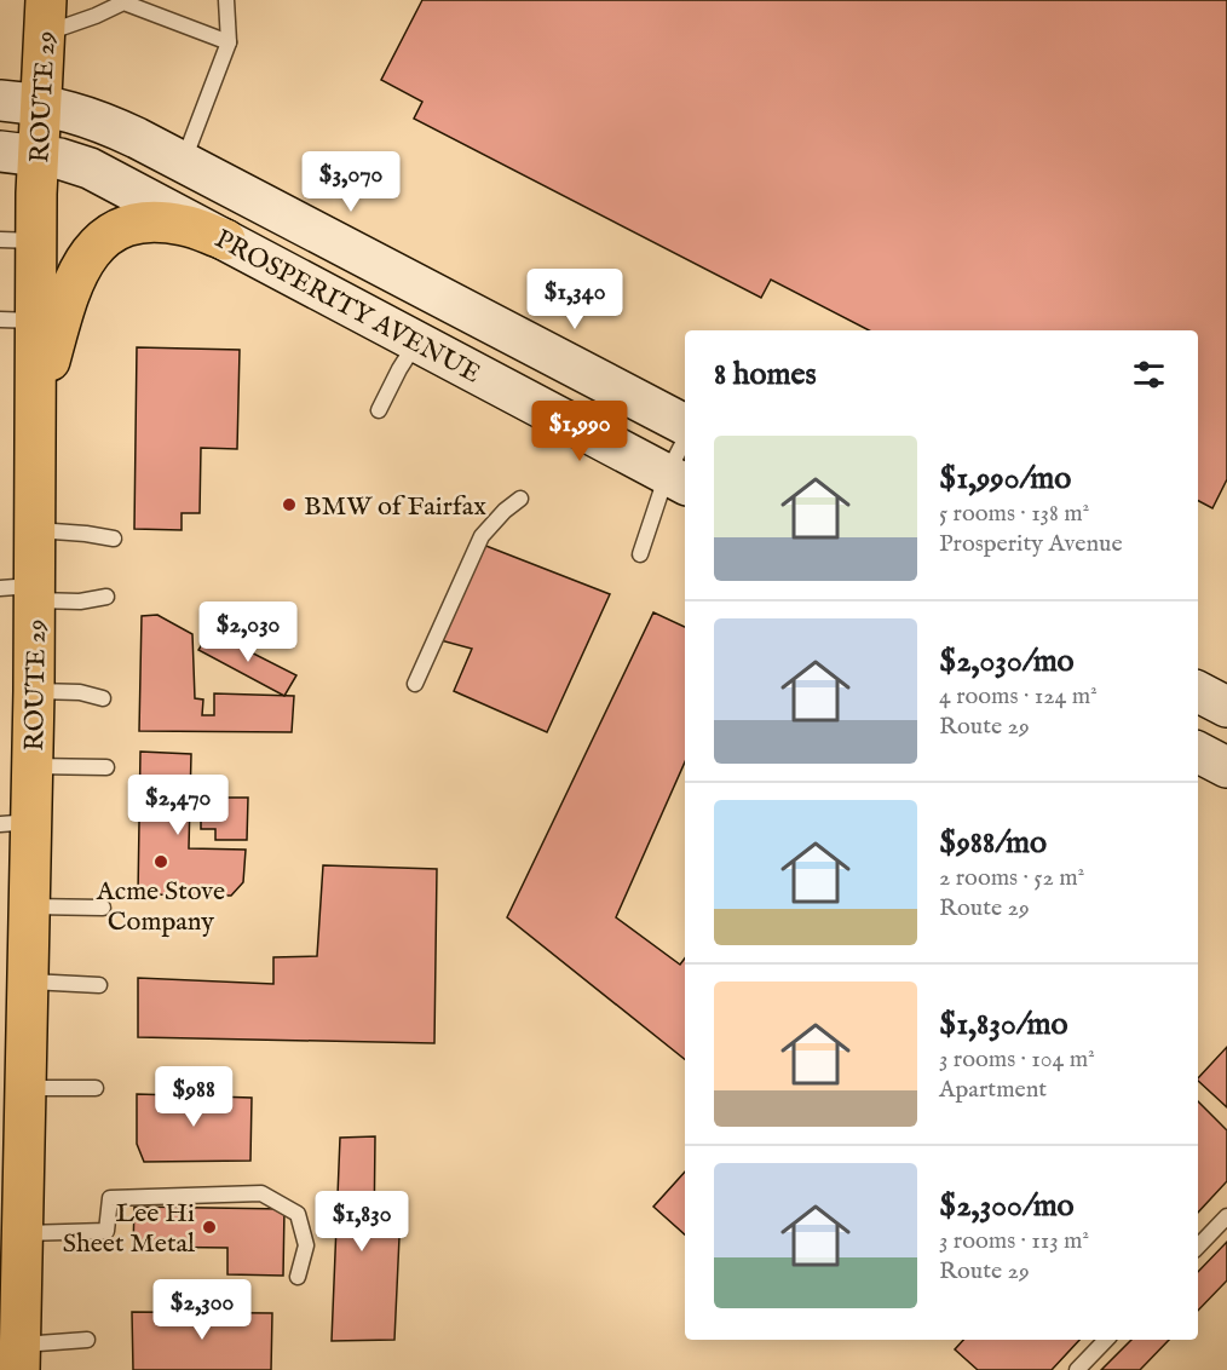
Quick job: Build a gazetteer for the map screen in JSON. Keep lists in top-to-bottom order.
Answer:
{
  "streets": {
    "main road": ["ROUTE 29", "PROSPERITY AVENUE"]
  },
  "crossings": [
    ["ROUTE 29", "PROSPERITY AVENUE"]
  ],
  "places": ["BMW of Fairfax", "Acme Stove Company", "Lee Hi Sheet Metal"],
  "page": {
    "price": [
      "$3,070",
      "$1,340",
      "$1,990",
      "$2,030",
      "$2,470",
      "$988",
      "$1,830",
      "$2,300"
    ],
    "heading": "8 homes",
    "list": [
      {
        "name": "$1,990/mo",
        "note": "5 rooms · 138 m² · Prosperity Avenue"
      },
      {
        "name": "$2,030/mo",
        "note": "4 rooms · 124 m² · Route 29"
      },
      {
        "name": "$988/mo",
        "note": "2 rooms · 52 m² · Route 29"
      },
      {
        "name": "$1,830/mo",
        "note": "3 rooms · 104 m² · Apartment"
      },
      {
        "name": "$2,300/mo",
        "note": "3 rooms · 113 m² · Route 29"
      }
    ]
  }
}
